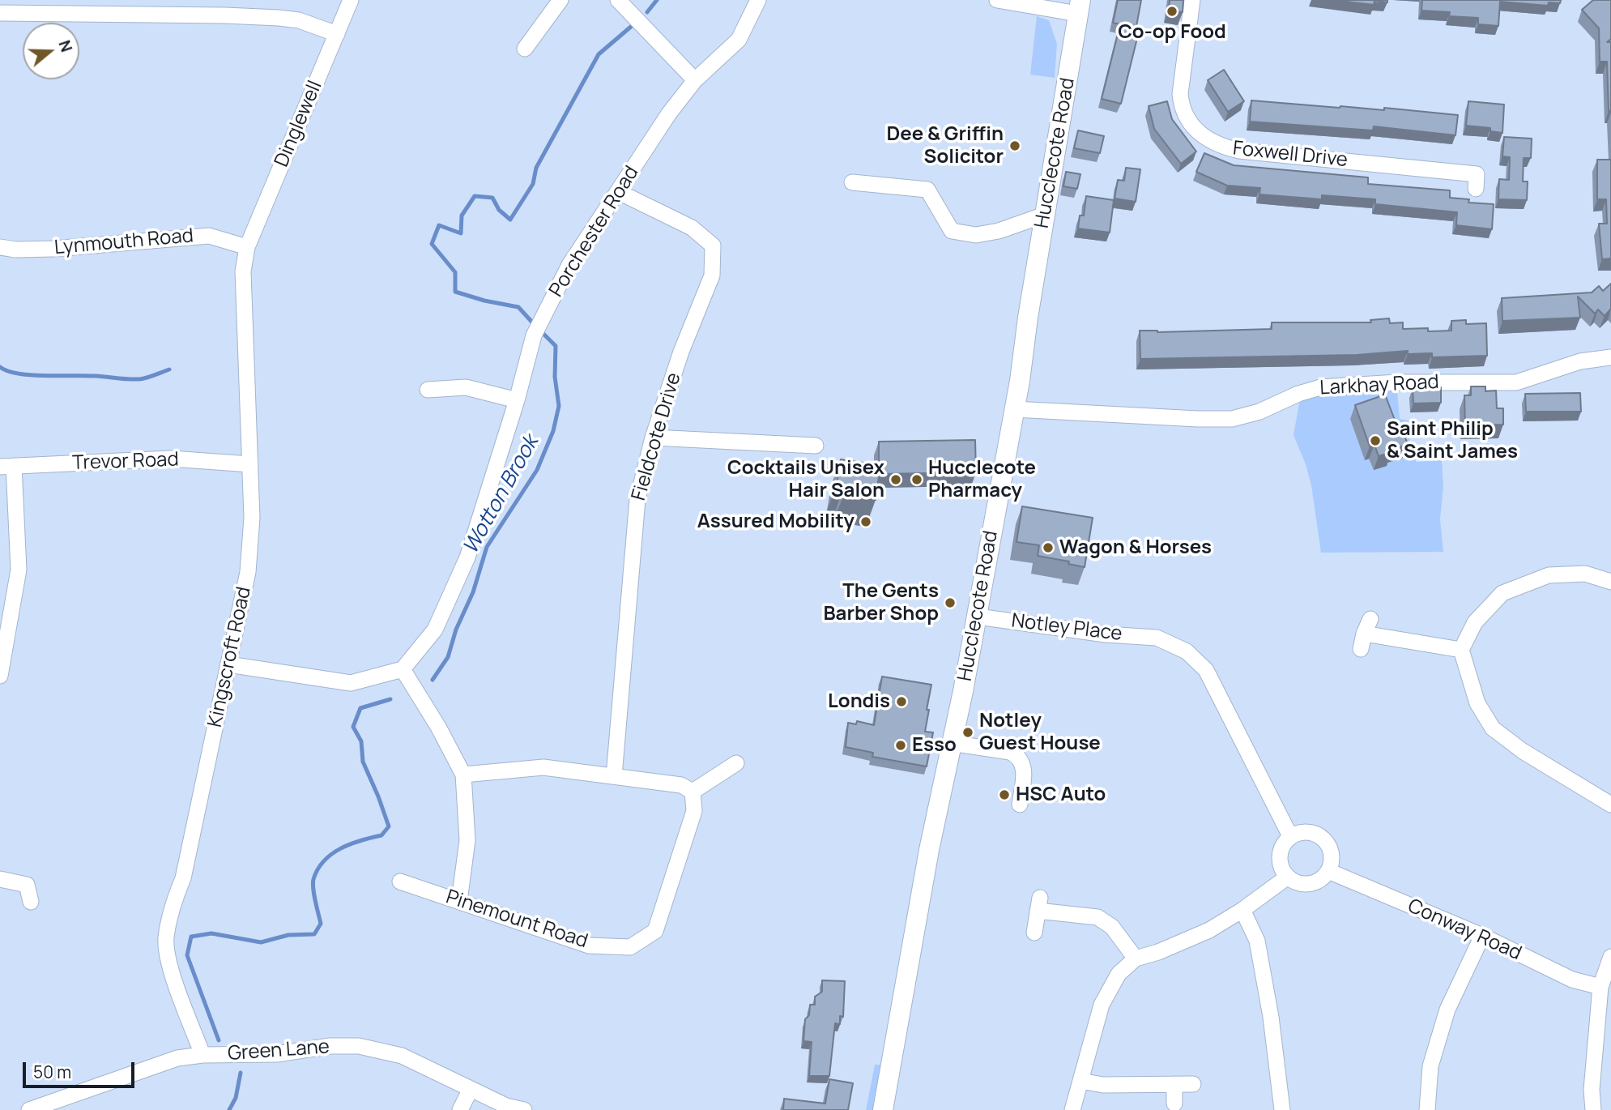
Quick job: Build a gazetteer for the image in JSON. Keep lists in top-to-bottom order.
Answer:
{
  "streets": {
    "street": [
      "Dinglewell",
      "Hucclecote Road",
      "Foxwell Drive",
      "Porchester Road",
      "Lynmouth Road",
      "Larkhay Road",
      "Fieldcote Drive",
      "Trevor Road",
      "Notley Place",
      "Kingscroft Road",
      "Pinemount Road",
      "Conway Road",
      "Green Lane"
    ]
  },
  "crossings": [
    ["Dinglewell", "Lynmouth Road"],
    ["Dinglewell", "Kingscroft Road"],
    ["Hucclecote Road", "Larkhay Road"],
    ["Hucclecote Road", "Notley Place"],
    ["Porchester Road", "Fieldcote Drive"],
    ["Lynmouth Road", "Kingscroft Road"],
    ["Trevor Road", "Kingscroft Road"],
    ["Notley Place", "Conway Road"],
    ["Kingscroft Road", "Green Lane"]
  ],
  "water": ["Wotton Brook"],
  "places": [
    "Co-op Food",
    "Dee & Griffin Solicitor",
    "Saint Philip & Saint James",
    "Cocktails Unisex Hair Salon",
    "Hucclecote Pharmacy",
    "Assured Mobility",
    "Wagon & Horses",
    "The Gents Barber Shop",
    "Londis",
    "Notley Guest House",
    "Esso",
    "HSC Auto"
  ],
  "scale_bar": "50 m",
  "north": "right"
}
